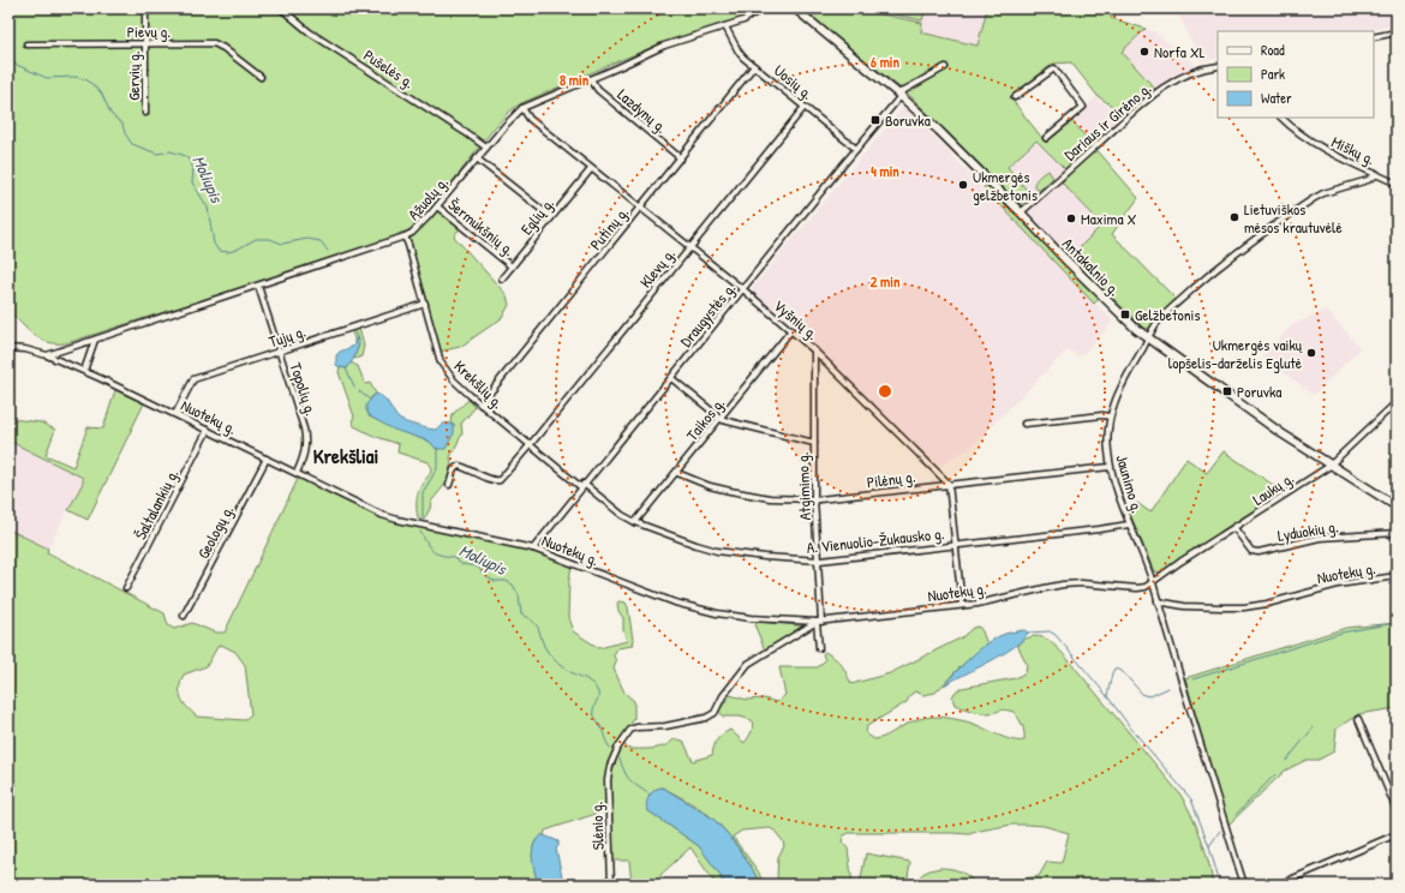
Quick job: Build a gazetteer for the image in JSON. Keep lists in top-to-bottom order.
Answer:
{
  "streets": {
    "main road": ["Antakalnio g."],
    "street": [
      "Pievų g.",
      "Pušelės g.",
      "Gervių g.",
      "Uosių g.",
      "Lazdynų g.",
      "Dariaus ir Girėno g.",
      "Miškų g.",
      "Ąžuolų g.",
      "Eglių g.",
      "Šermukšnių g.",
      "Putinų g.",
      "Klevų g.",
      "Draugystės g.",
      "Vyšnių g.",
      "Tujų g.",
      "Krekšlių g.",
      "Topolių g.",
      "Nuotekų g.",
      "Taikos g.",
      "Pilėnų g.",
      "Jaunimo g.",
      "Atgimimo g.",
      "Laukų g.",
      "Šaltalankių g.",
      "Lyduokių g.",
      "Geologų g.",
      "A. Vienuolio-Žukausko g.",
      "Slėnio g."
    ]
  },
  "crossings": [
    ["Pievų g.", "Gervių g."],
    ["Pušelės g.", "Ąžuolų g."],
    ["Uosių g.", "Ąžuolų g."],
    ["Uosių g.", "Putinų g."],
    ["Uosių g.", "Klevų g."],
    ["Uosių g.", "Draugystės g."],
    ["Lazdynų g.", "Ąžuolų g."],
    ["Lazdynų g.", "Putinų g."],
    ["Dariaus ir Girėno g.", "Antakalnio g."],
    ["Miškų g.", "Jaunimo g."],
    ["Ąžuolų g.", "Šermukšnių g."],
    ["Ąžuolų g.", "Vyšnių g."],
    ["Ąžuolų g.", "Krekšlių g."],
    ["Ąžuolų g.", "Topolių g."],
    ["Ąžuolų g.", "Nuotekų g."],
    ["Eglių g.", "Šermukšnių g."],
    ["Eglių g.", "Vyšnių g."],
    ["Putinų g.", "Vyšnių g."],
    ["Putinų g.", "Krekšlių g."],
    ["Antakalnio g.", "Draugystės g."],
    ["Antakalnio g.", "Jaunimo g."],
    ["Antakalnio g.", "Laukų g."],
    ["Klevų g.", "Vyšnių g."],
    ["Klevų g.", "Krekšlių g."],
    ["Draugystės g.", "Vyšnių g."],
    ["Draugystės g.", "Krekšlių g."],
    ["Draugystės g.", "Nuotekų g."],
    ["Draugystės g.", "A. Vienuolio-Žukausko g."],
    ["Vyšnių g.", "Taikos g."],
    ["Vyšnių g.", "Pilėnų g."],
    ["Vyšnių g.", "Atgimimo g."],
    ["Tujų g.", "Krekšlių g."],
    ["Tujų g.", "Topolių g."],
    ["Tujų g.", "Nuotekų g."],
    ["Krekšlių g.", "A. Vienuolio-Žukausko g."],
    ["Topolių g.", "Nuotekų g."],
    ["Nuotekų g.", "Jaunimo g."],
    ["Nuotekų g.", "Atgimimo g."],
    ["Nuotekų g.", "Laukų g."],
    ["Nuotekų g.", "Šaltalankių g."],
    ["Nuotekų g.", "Geologų g."],
    ["Nuotekų g.", "Slėnio g."],
    ["Taikos g.", "Pilėnų g."],
    ["Taikos g.", "A. Vienuolio-Žukausko g."],
    ["Pilėnų g.", "Jaunimo g."],
    ["Pilėnų g.", "Atgimimo g."],
    ["Jaunimo g.", "Laukų g."],
    ["Jaunimo g.", "A. Vienuolio-Žukausko g."],
    ["Atgimimo g.", "A. Vienuolio-Žukausko g."],
    ["Atgimimo g.", "Slėnio g."],
    ["Laukų g.", "Lyduokių g."]
  ],
  "districts": ["Krekšliai"],
  "water": ["Moliupis"],
  "places": {
    "other": [
      "Norfa XL",
      "Ukmergės gelžbetonis",
      "Lietuviškos mėsos krautuvėlė",
      "Maxima X",
      "Ukmergės vaikų lopšelis-darželis Eglutė"
    ],
    "transit": ["Boruvka", "Gelžbetonis", "Poruvka"]
  },
  "legend": ["Road", "Park", "Water"],
  "rings": [
    "6 min",
    "8 min",
    "4 min",
    "2 min"
  ]
}
